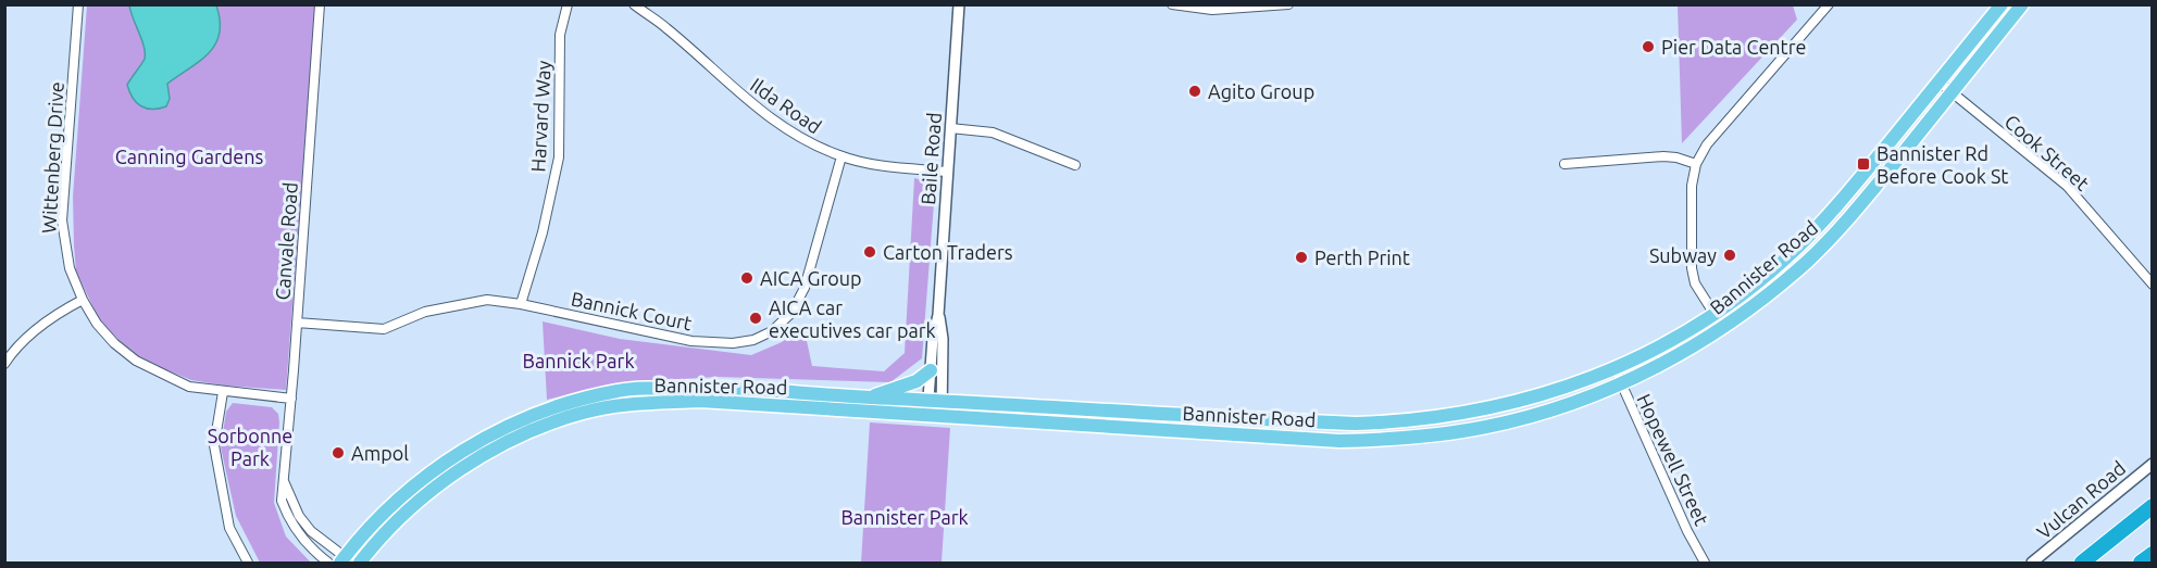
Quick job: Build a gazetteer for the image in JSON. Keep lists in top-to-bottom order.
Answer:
{
  "streets": {
    "main road": ["Bannister Road"],
    "street": [
      "Ilda Road",
      "Harvard Way",
      "Cook Street",
      "Wittenberg Drive",
      "Baile Road",
      "Canvale Road",
      "Bannick Court",
      "Hopewell Street",
      "Vulcan Road"
    ]
  },
  "crossings": [
    ["Ilda Road", "Baile Road"],
    ["Ilda Road", "Bannick Court"],
    ["Harvard Way", "Bannick Court"],
    ["Cook Street", "Bannister Road"],
    ["Wittenberg Drive", "Canvale Road"],
    ["Baile Road", "Bannister Road"],
    ["Canvale Road", "Bannister Road"],
    ["Canvale Road", "Bannick Court"],
    ["Bannister Road", "Hopewell Street"]
  ],
  "parks": [
    "Canning Gardens",
    "Bannick Park",
    "Sorbonne Park",
    "Bannister Park"
  ],
  "places": {
    "other": [
      "Pier Data Centre",
      "Agito Group",
      "Carton Traders",
      "Subway",
      "Perth Print",
      "AICA Group",
      "AICA car executives car park",
      "Ampol"
    ],
    "transit": ["Bannister Rd Before Cook St"]
  }
}
